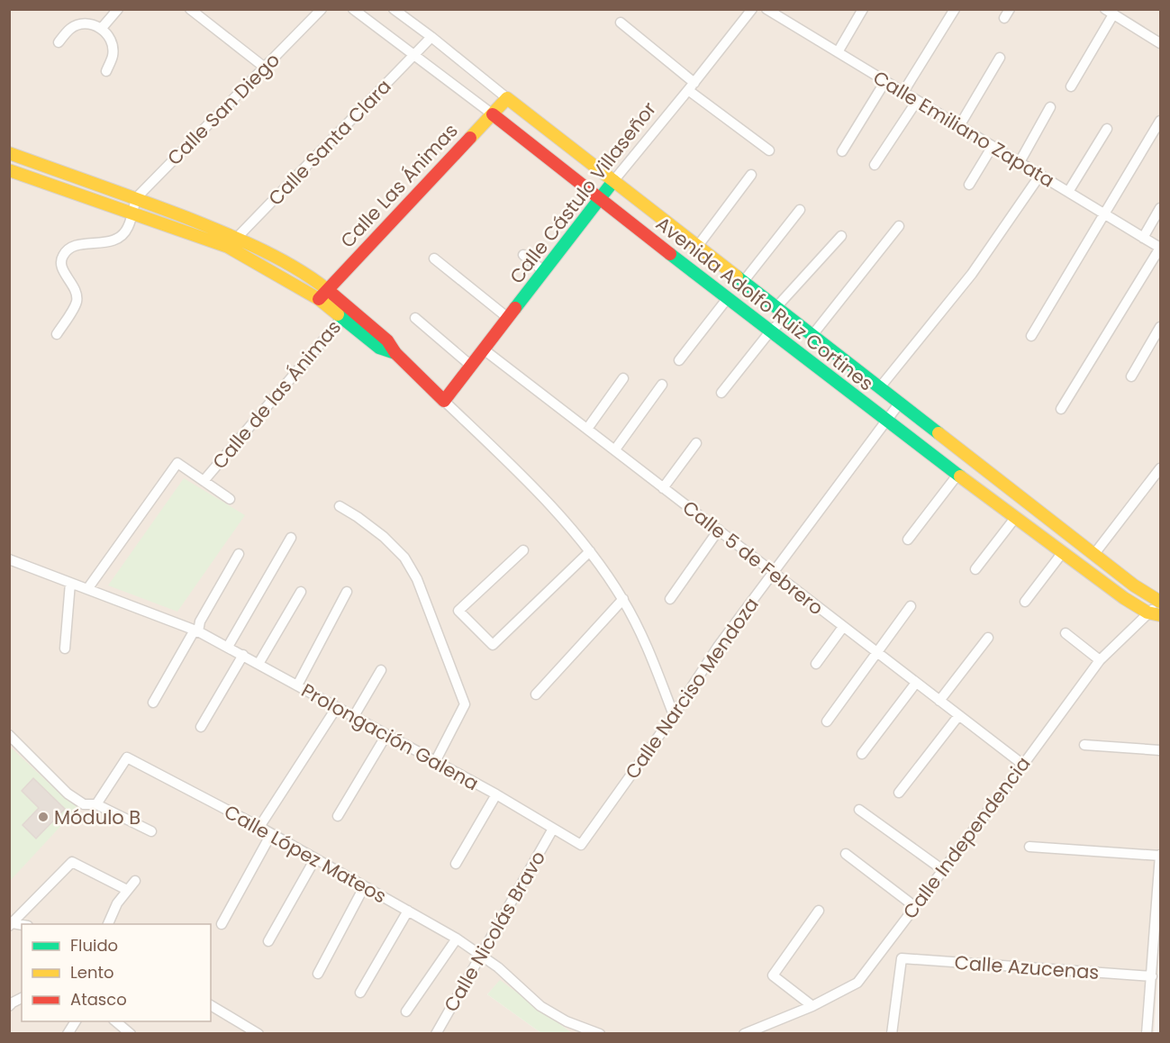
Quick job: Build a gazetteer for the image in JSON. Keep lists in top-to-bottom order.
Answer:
{
  "streets": {
    "street": [
      "Calle San Diego",
      "Calle Emiliano Zapata",
      "Calle Santa Clara",
      "Calle Las Ánimas",
      "Calle Cástulo Villaseñor",
      "Avenida Adolfo Ruiz Cortines",
      "Calle de las Ánimas",
      "Calle 5 de Febrero",
      "Calle Narciso Mendoza",
      "Prolongación Galena",
      "Calle Independencia",
      "Calle López Mateos",
      "Calle Nicolás Bravo",
      "Calle Azucenas"
    ]
  },
  "crossings": [
    ["Calle Santa Clara", "Avenida Adolfo Ruiz Cortines"],
    ["Calle Las Ánimas", "Avenida Adolfo Ruiz Cortines"],
    ["Calle Cástulo Villaseñor", "Avenida Adolfo Ruiz Cortines"],
    ["Calle Cástulo Villaseñor", "Calle 5 de Febrero"],
    ["Avenida Adolfo Ruiz Cortines", "Calle Narciso Mendoza"],
    ["Avenida Adolfo Ruiz Cortines", "Calle Independencia"],
    ["Calle de las Ánimas", "Prolongación Galena"],
    ["Calle 5 de Febrero", "Calle Narciso Mendoza"],
    ["Calle 5 de Febrero", "Calle Independencia"],
    ["Calle Narciso Mendoza", "Prolongación Galena"],
    ["Prolongación Galena", "Calle Nicolás Bravo"],
    ["Calle López Mateos", "Calle Nicolás Bravo"]
  ],
  "places": ["Módulo B"],
  "legend": ["Fluido", "Lento", "Atasco"]
}
